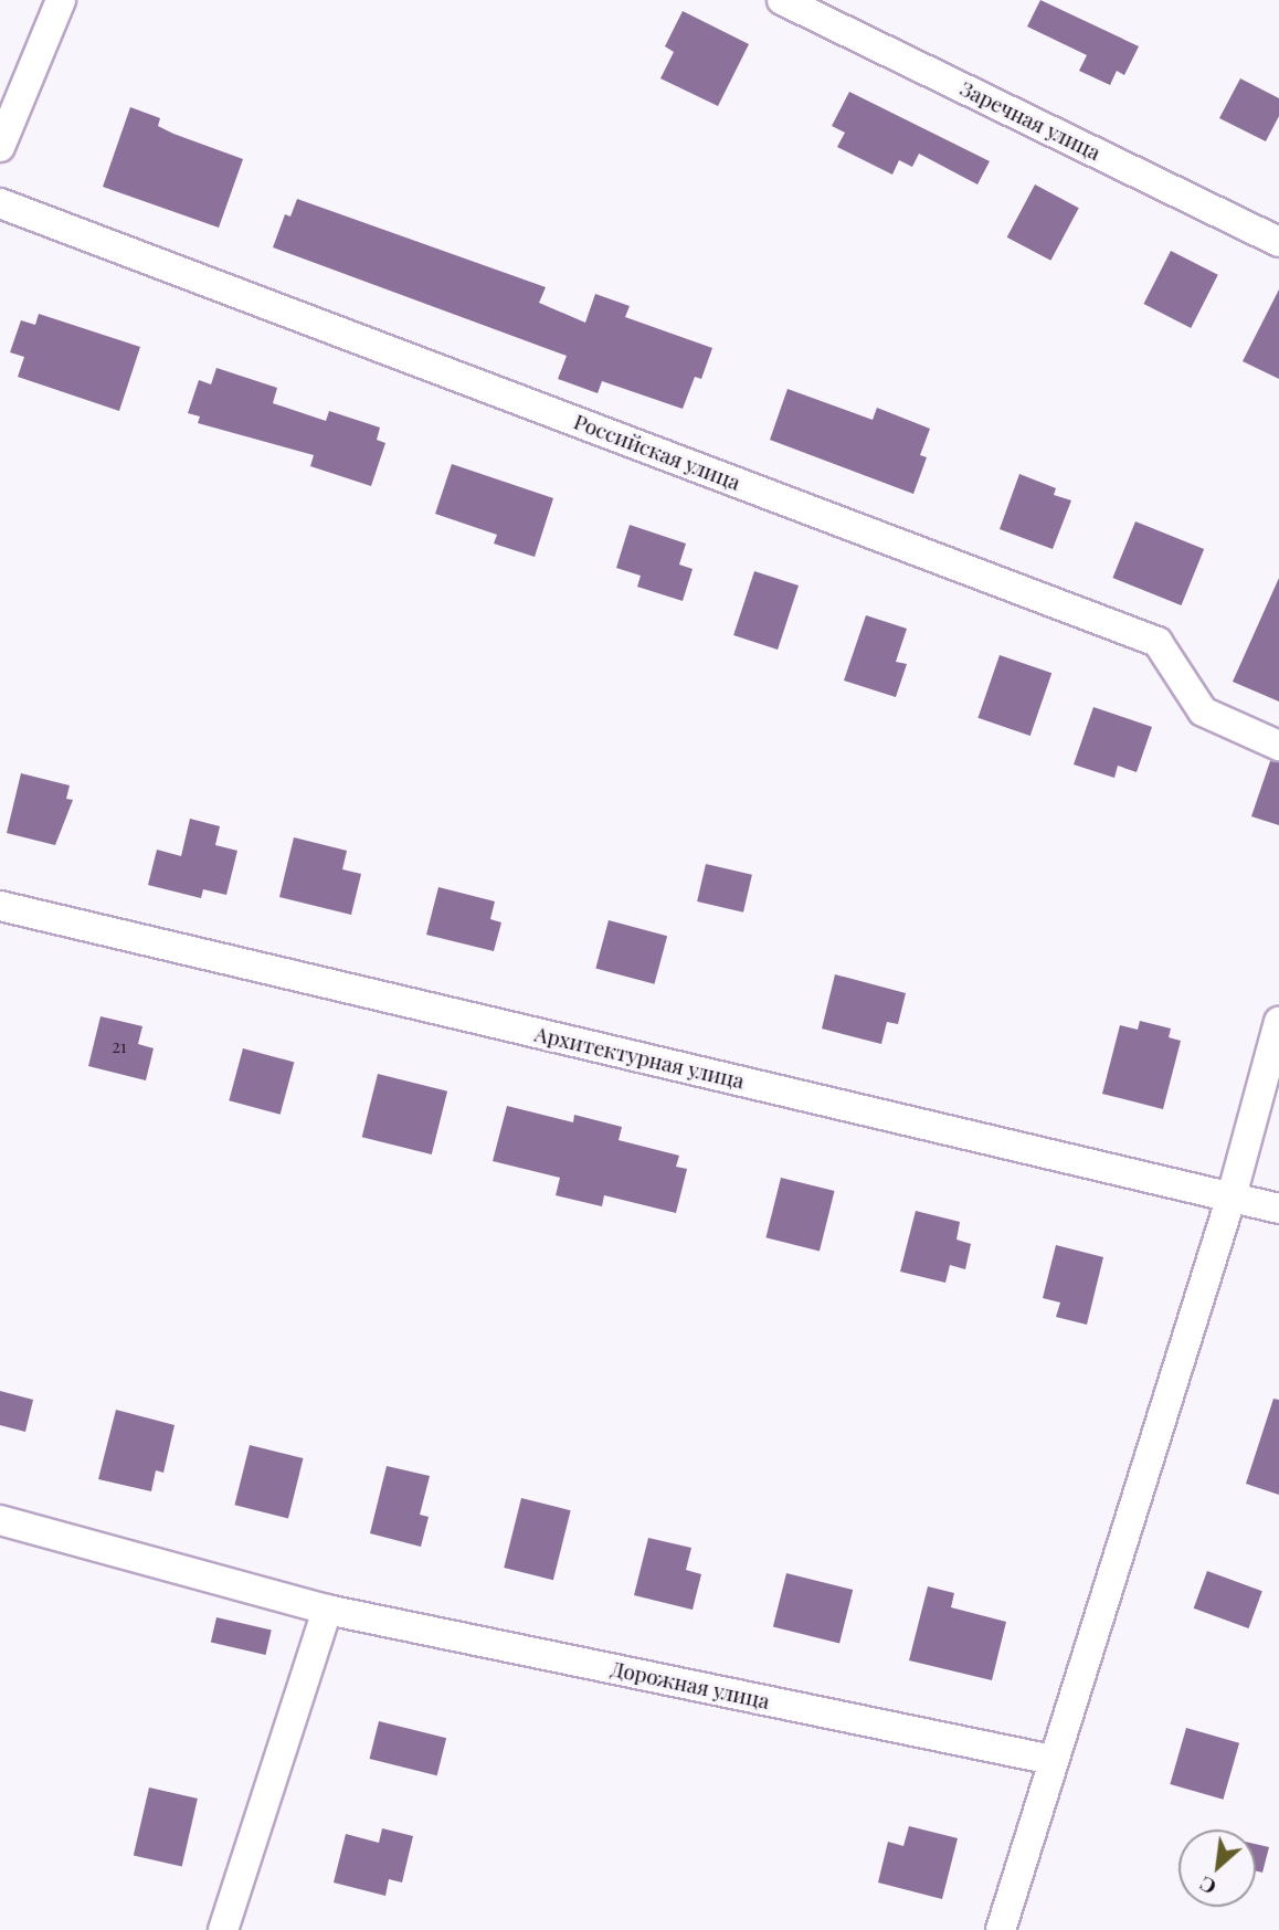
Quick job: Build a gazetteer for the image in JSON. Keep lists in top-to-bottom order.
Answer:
{
  "streets": {
    "street": [
      "Заречная улица",
      "Российская улица",
      "Архитектурная улица",
      "Дорожная улица"
    ]
  },
  "house_numbers": ["21"],
  "north": "bottom left"
}
